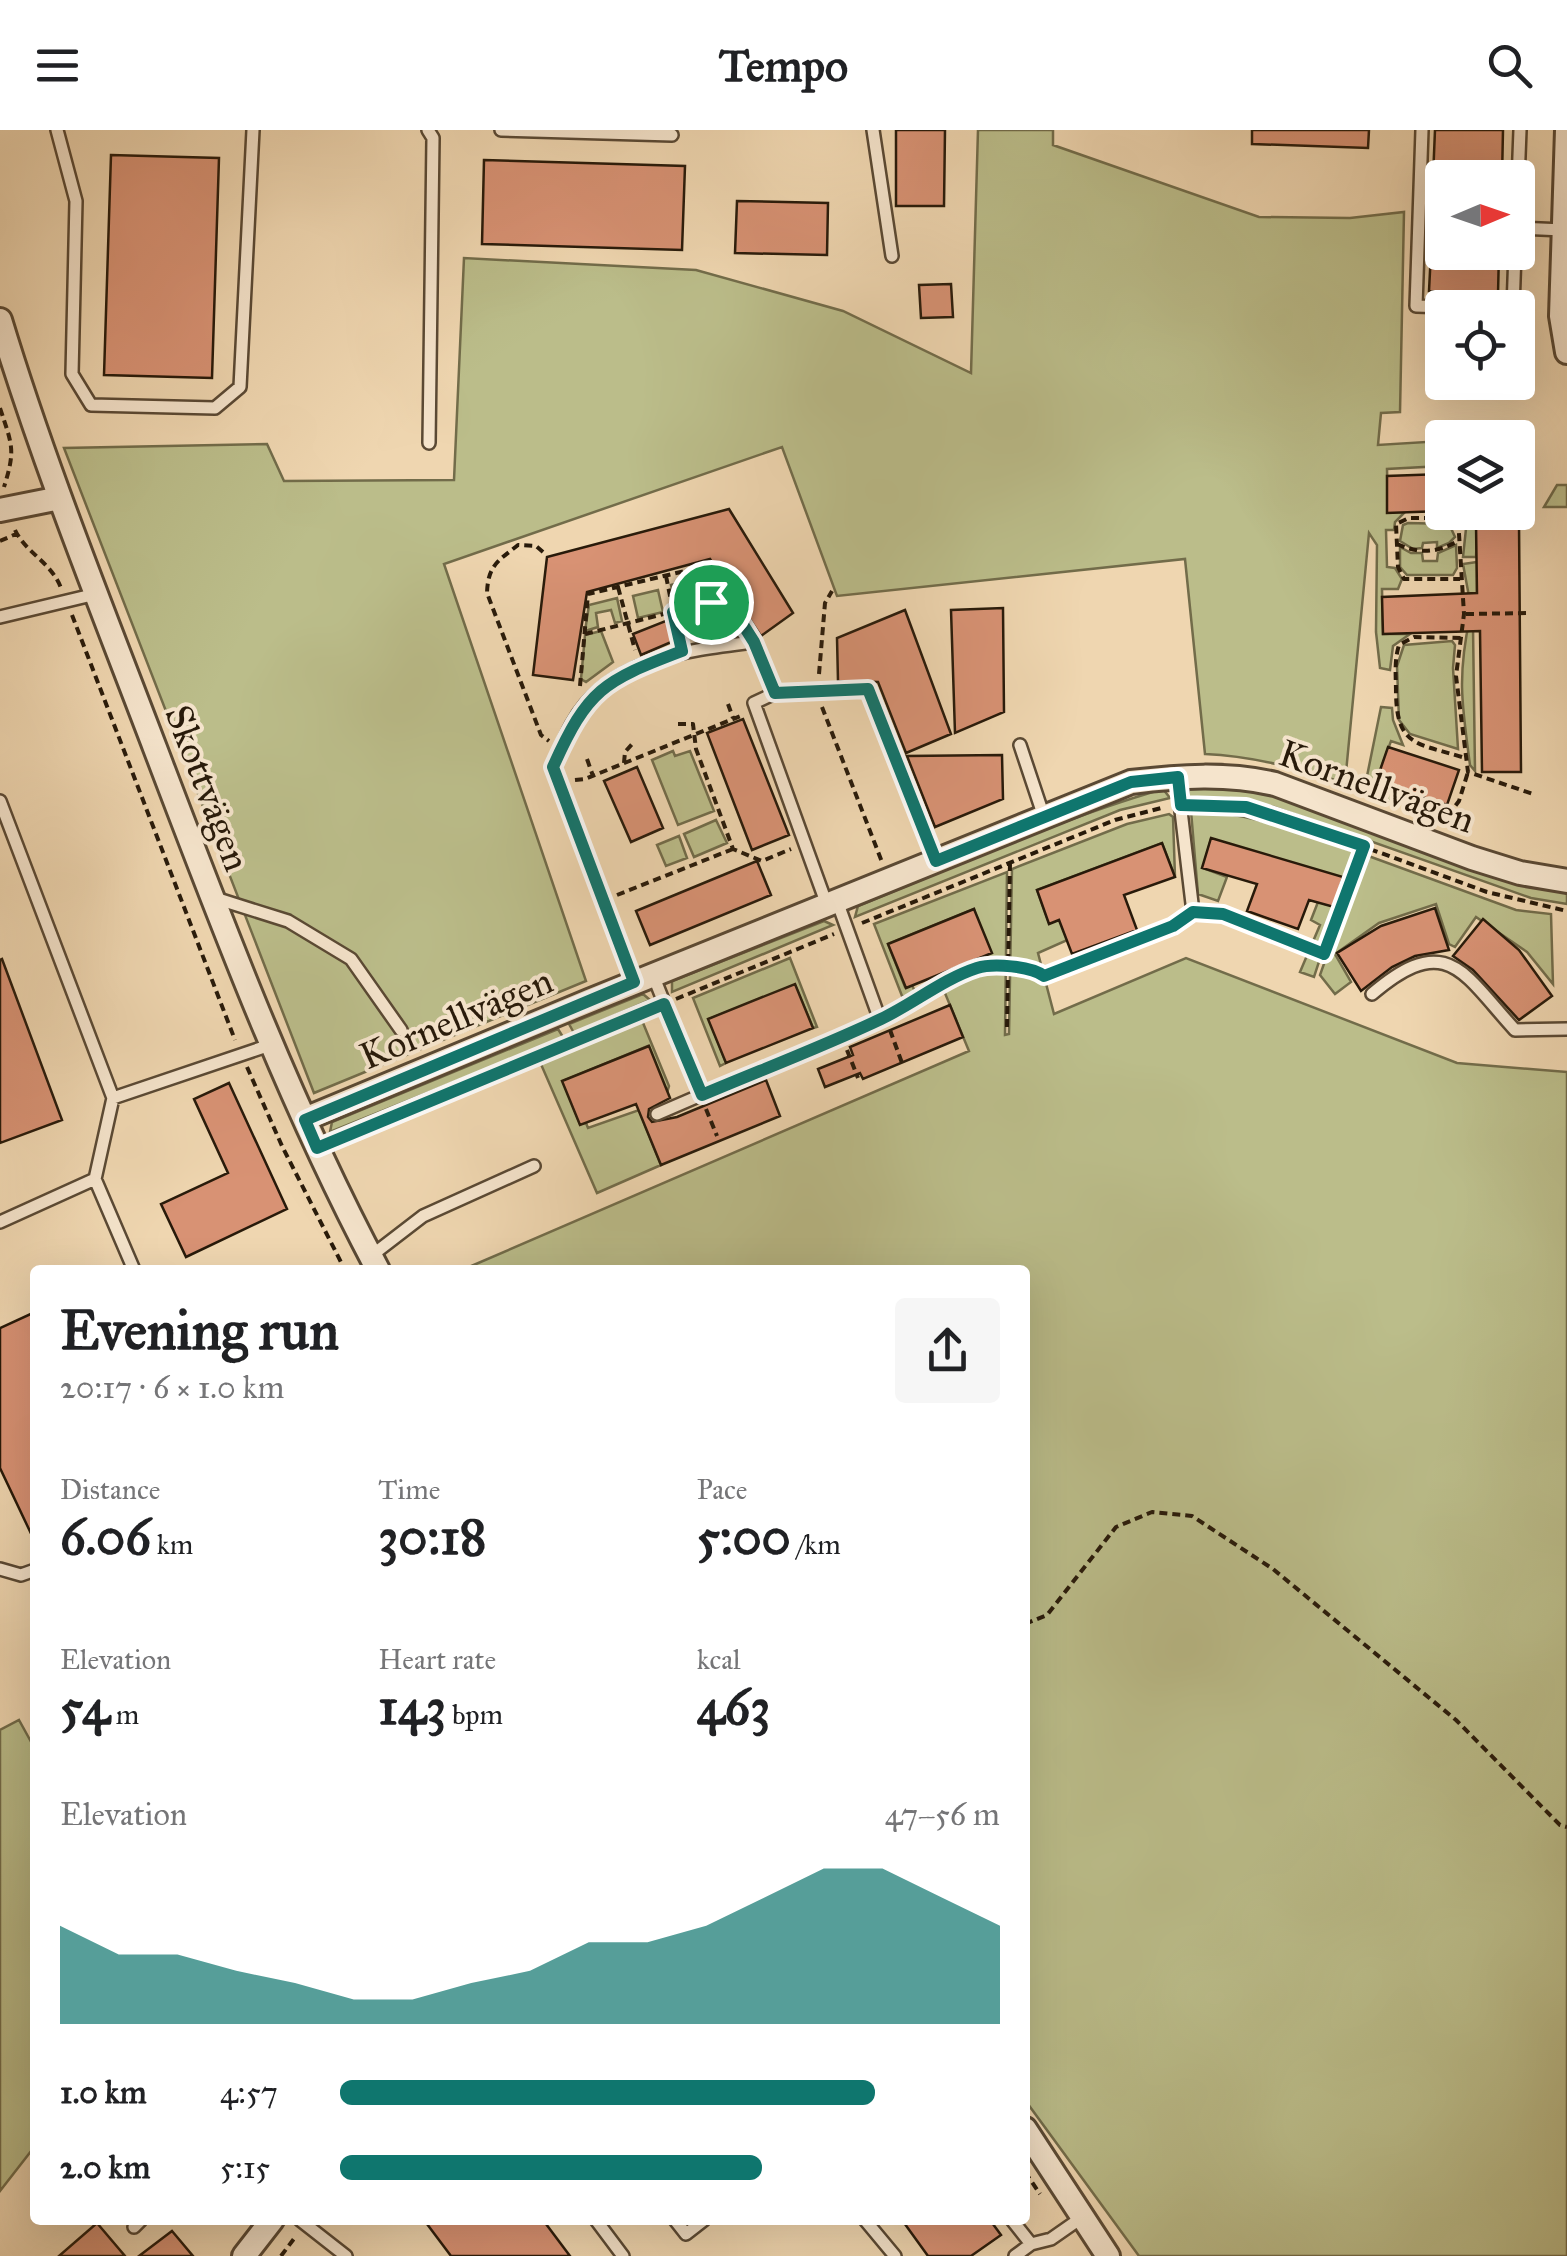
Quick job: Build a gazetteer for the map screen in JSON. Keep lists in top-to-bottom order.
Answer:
{
  "streets": {
    "street": ["Kornellvägen", "Skottvägen"]
  },
  "crossings": [
    ["Kornellvägen", "Skottvägen"]
  ],
  "north": "right",
  "page": {
    "header": "Tempo",
    "heading": ["Evening run", "20:17 · 6 × 1.0 km"],
    "stats": [
      ["Distance", "6.06 km"],
      ["Time", "30:18"],
      ["Pace", "5:00 /km"],
      ["Elevation", "54 m"],
      ["Heart rate", "143 bpm"],
      ["kcal", "463"]
    ],
    "chart": ["Elevation", "47–56 m"],
    "list": [
      {
        "name": "1.0 km",
        "note": "4:57"
      },
      {
        "name": "2.0 km",
        "note": "5:15"
      }
    ]
  }
}
